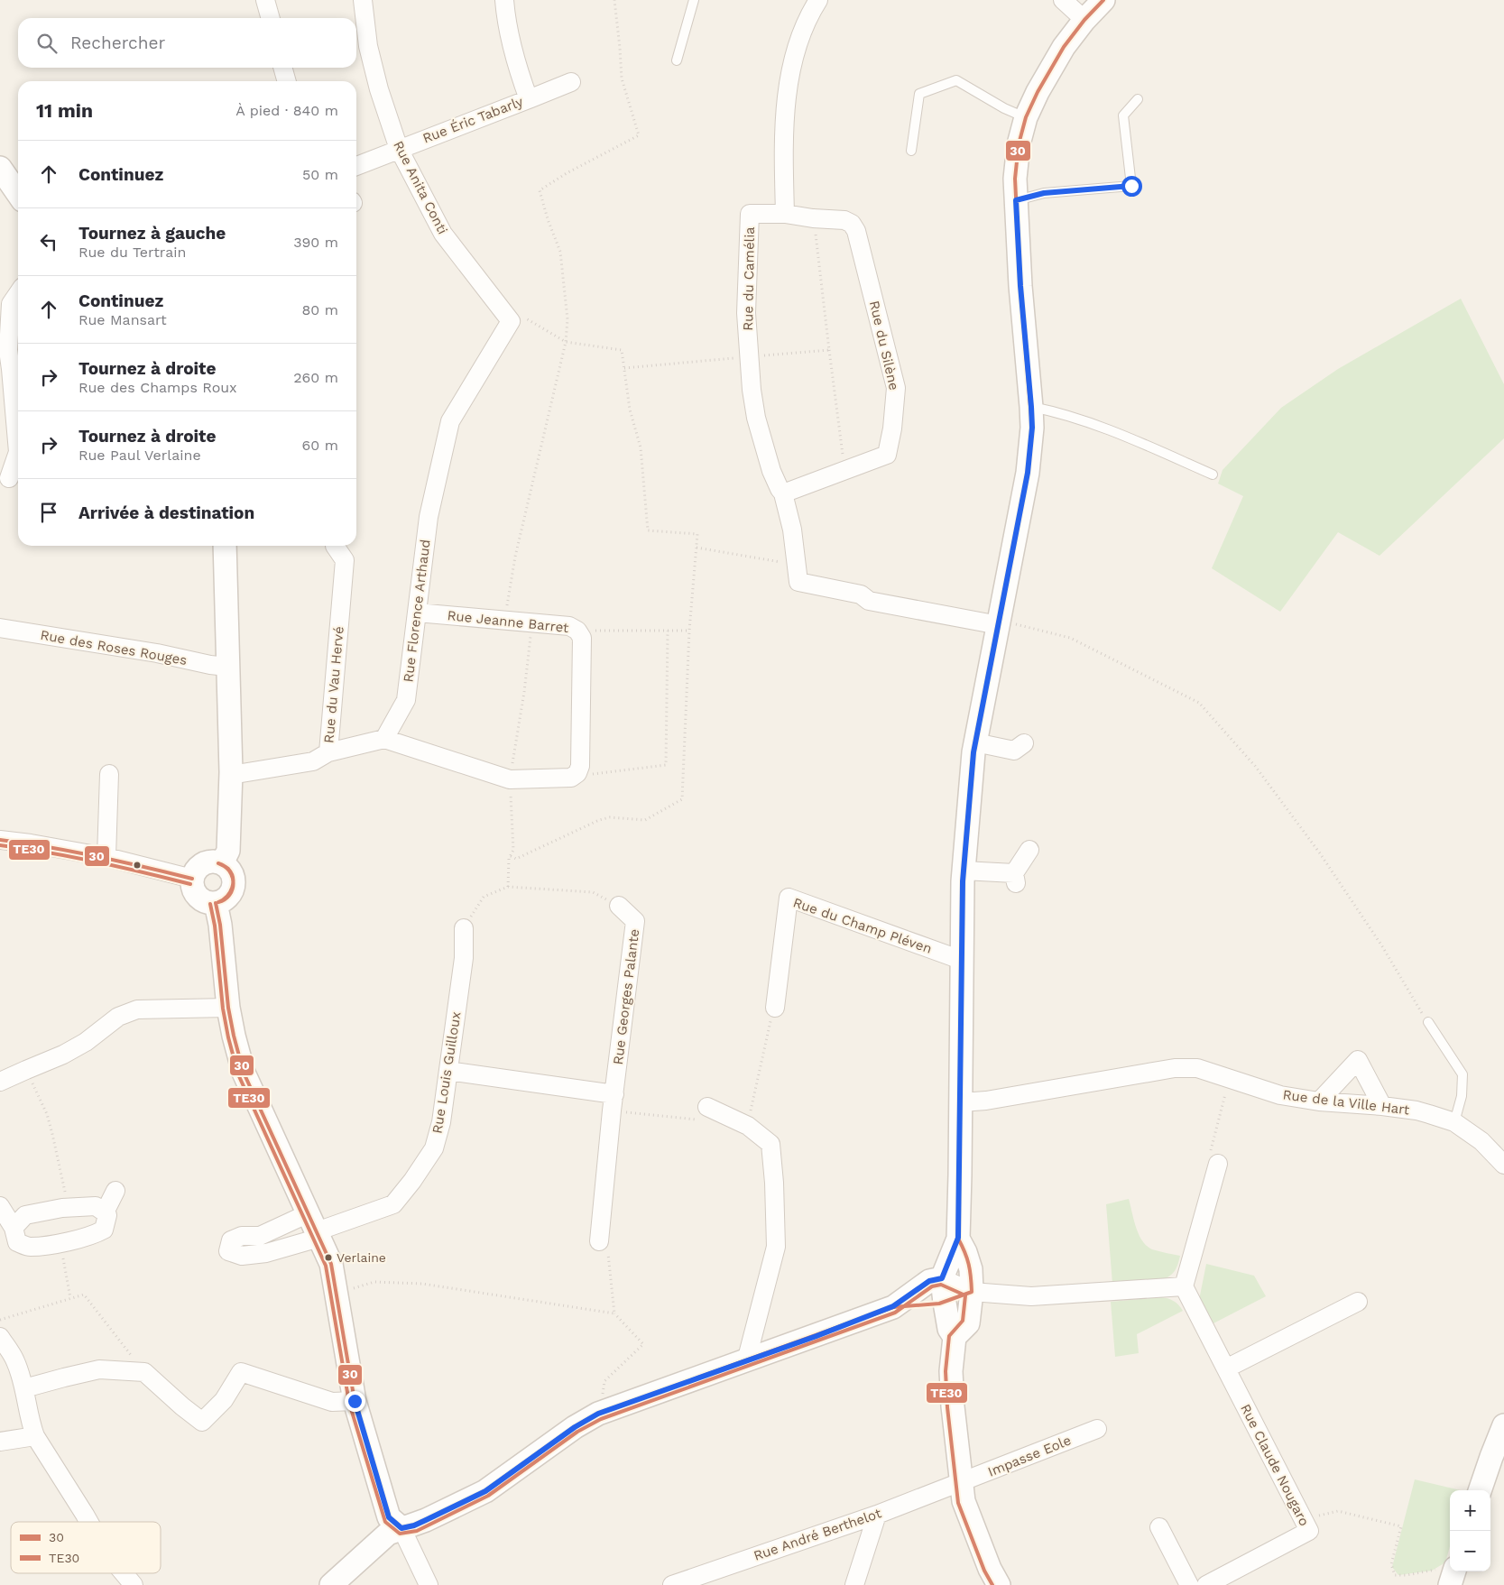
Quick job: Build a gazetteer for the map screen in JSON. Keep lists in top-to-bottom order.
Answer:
{
  "streets": {
    "street": [
      "Rue Éric Tabarly",
      "Rue Anita Conti",
      "Rue du Camélia",
      "Rue du Silène",
      "Rue Florence Arthaud",
      "Rue Jeanne Barret",
      "Rue des Roses Rouges",
      "Rue du Vau Hervé",
      "Rue du Champ Pléven",
      "Rue Georges Palante",
      "Rue Louis Guilloux",
      "Rue de la Ville Hart",
      "Impasse Eole",
      "Rue Claude Nougaro",
      "Rue André Berthelot"
    ]
  },
  "crossings": [
    ["Rue Éric Tabarly", "Rue Anita Conti"],
    ["Rue Anita Conti", "Rue Florence Arthaud"],
    ["Rue du Camélia", "Rue du Silène"],
    ["Rue Florence Arthaud", "Rue Jeanne Barret"],
    ["Impasse Eole", "Rue André Berthelot"]
  ],
  "places": ["Verlaine"],
  "lines": ["transit line 30", "transit line TE30"],
  "legend": ["30", "TE30"],
  "page": {
    "search": "Rechercher",
    "heading": ["11 min", "À pied · 840 m"],
    "list": [
      ["Continuez", "50 m"],
      ["Tournez à gauche", "Rue du Tertrain", "390 m"],
      ["Continuez", "Rue Mansart", "80 m"],
      ["Tournez à droite", "Rue des Champs Roux", "260 m"],
      ["Tournez à droite", "Rue Paul Verlaine", "60 m"],
      "Arrivée à destination"
    ],
    "map_buttons": ["+", "−"]
  }
}
